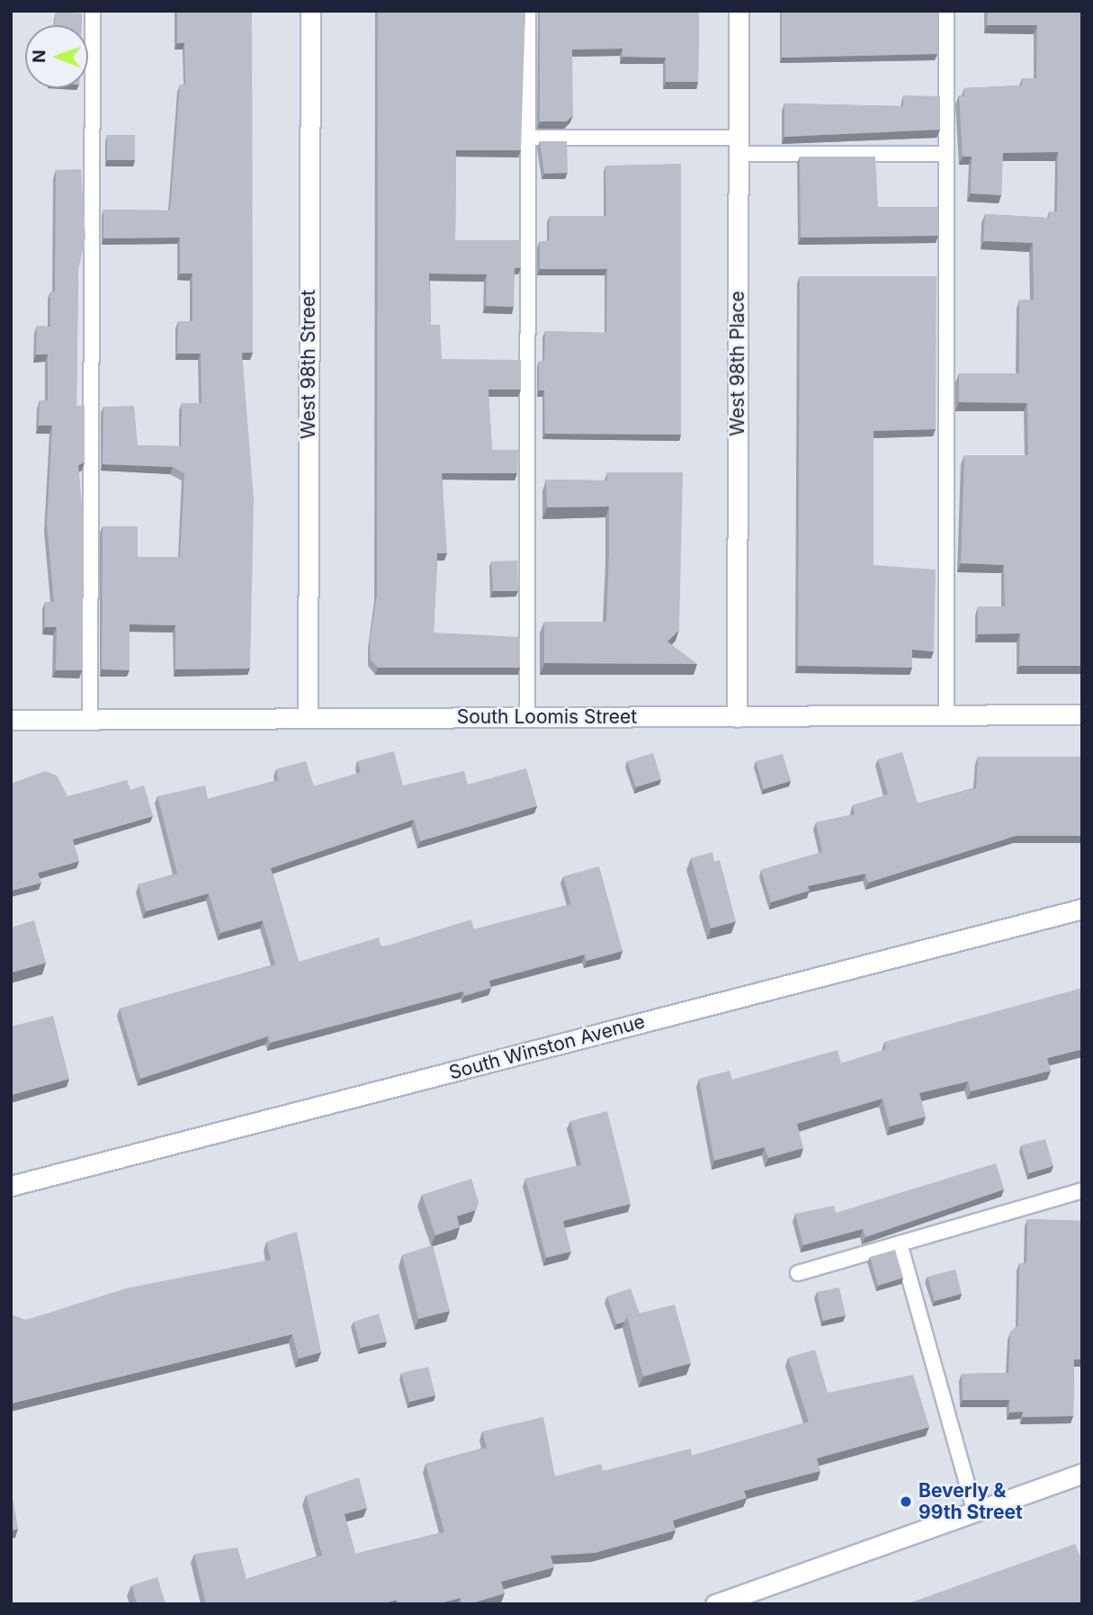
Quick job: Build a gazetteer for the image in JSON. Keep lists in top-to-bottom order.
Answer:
{
  "streets": {
    "street": [
      "West 98th Place",
      "West 98th Street",
      "South Loomis Street",
      "South Winston Avenue"
    ]
  },
  "crossings": [
    ["West 98th Place", "South Loomis Street"],
    ["West 98th Street", "South Loomis Street"]
  ],
  "places": ["Beverly & 99th Street"],
  "north": "left"
}
